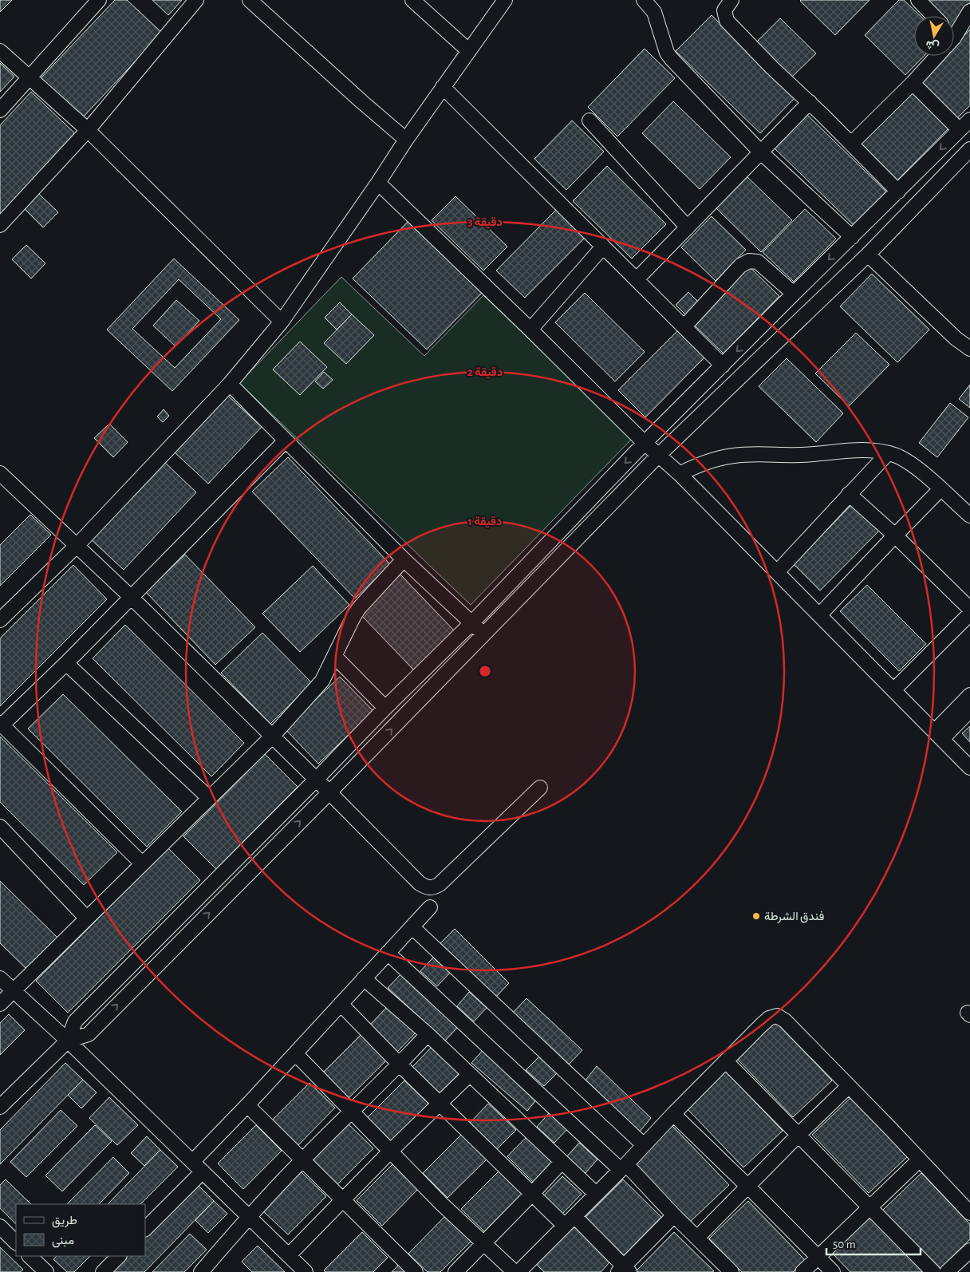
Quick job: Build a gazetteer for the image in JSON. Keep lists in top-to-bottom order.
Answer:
{
  "places": ["فندق الشرطة"],
  "legend": ["طريق", "مبنى"],
  "scale_bar": "50 m",
  "north": "bottom",
  "rings": ["3 دقيقة", "2 دقيقة", "1 دقيقة"]
}
